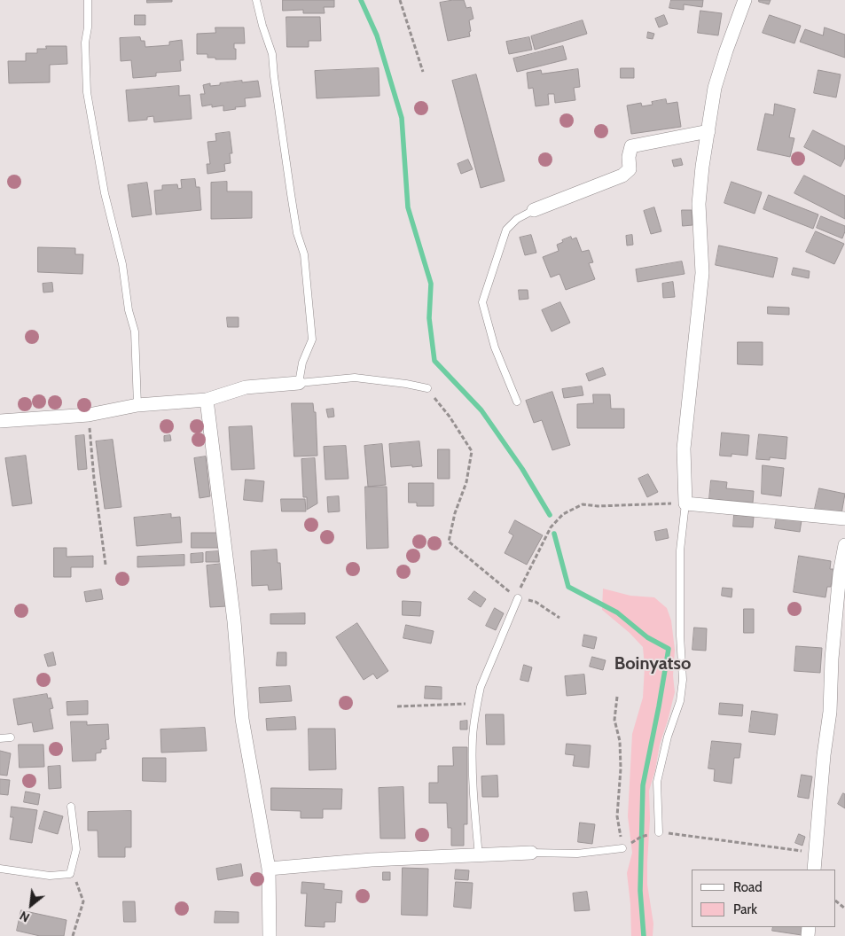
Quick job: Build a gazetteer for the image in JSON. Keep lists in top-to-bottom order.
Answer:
{
  "districts": ["Boinyatso"],
  "legend": ["Road", "Park"],
  "north": "bottom left"
}
